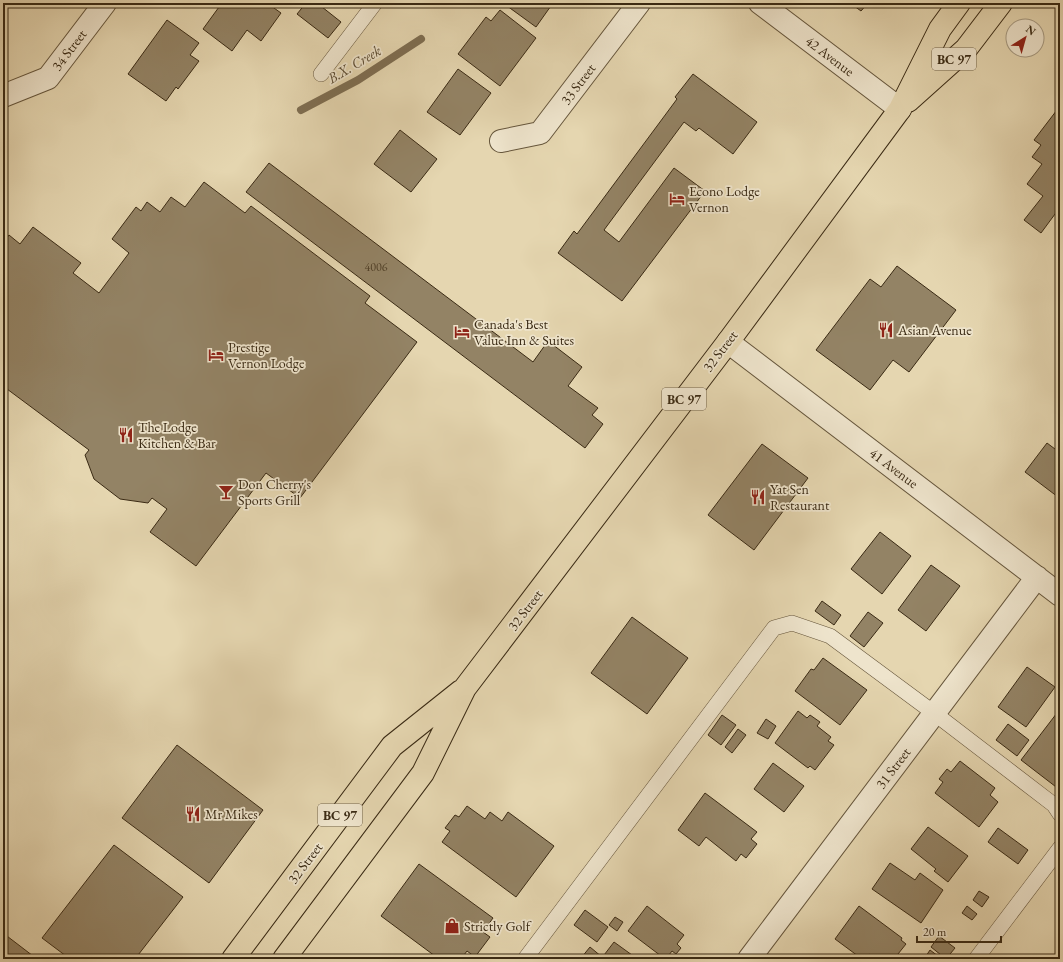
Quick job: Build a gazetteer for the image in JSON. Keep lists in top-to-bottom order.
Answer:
{
  "streets": {
    "highway": ["BC 97", "32 Street"],
    "street": [
      "34 Street",
      "42 Avenue",
      "33 Street",
      "41 Avenue",
      "31 Street"
    ]
  },
  "crossings": [
    ["42 Avenue", "32 Street"],
    ["32 Street", "41 Avenue"],
    ["41 Avenue", "31 Street"]
  ],
  "water": ["B.X. Creek"],
  "places": {
    "hotel": ["Econo Lodge Vernon", "Canada's Best Value Inn & Suites", "Prestige Vernon Lodge"],
    "restaurant": [
      "Asian Avenue",
      "The Lodge Kitchen & Bar",
      "Yat Sen Restaurant",
      "Mr Mikes"
    ],
    "bar": ["Don Cherry's Sports Grill"],
    "shop": ["Strictly Golf"]
  },
  "house_numbers": ["4006"],
  "scale_bar": "20 m",
  "north": "top right"
}
